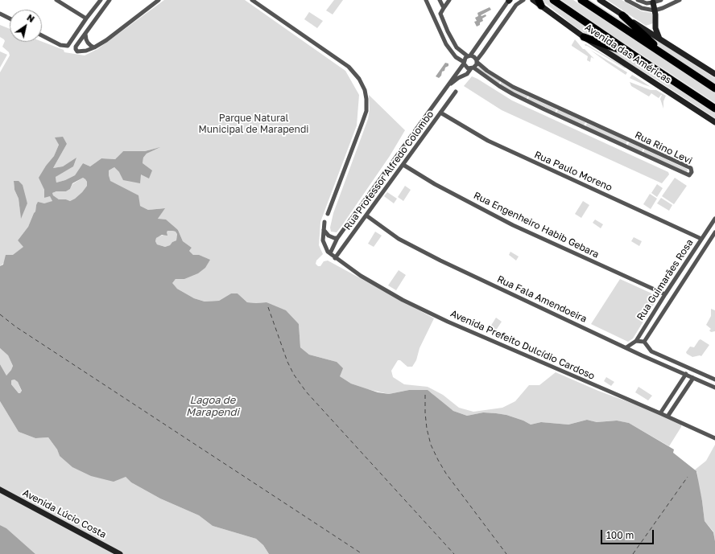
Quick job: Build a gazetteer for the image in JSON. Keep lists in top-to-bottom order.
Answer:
{
  "streets": {
    "highway": ["Avenida das Américas"],
    "main road": ["Avenida Lúcio Costa"],
    "street": [
      "Rua Rino Levi",
      "Rua Professor Alfredo Colombo",
      "Rua Paulo Moreno",
      "Rua Engenheiro Habib Gebara",
      "Rua Guimarães Rosa",
      "Rua Fala Amendoeira",
      "Avenida Prefeito Dulcídio Cardoso"
    ]
  },
  "crossings": [
    ["Rua Rino Levi", "Rua Professor Alfredo Colombo"],
    ["Rua Professor Alfredo Colombo", "Rua Paulo Moreno"],
    ["Rua Professor Alfredo Colombo", "Rua Engenheiro Habib Gebara"],
    ["Rua Professor Alfredo Colombo", "Rua Fala Amendoeira"],
    ["Rua Professor Alfredo Colombo", "Avenida Prefeito Dulcídio Cardoso"],
    ["Rua Paulo Moreno", "Rua Guimarães Rosa"],
    ["Rua Engenheiro Habib Gebara", "Rua Guimarães Rosa"],
    ["Rua Guimarães Rosa", "Rua Fala Amendoeira"]
  ],
  "water": ["Lagoa de Marapendi"],
  "parks": ["Parque Natural Municipal de Marapendi"],
  "scale_bar": "100 m",
  "north": "top right"
}
